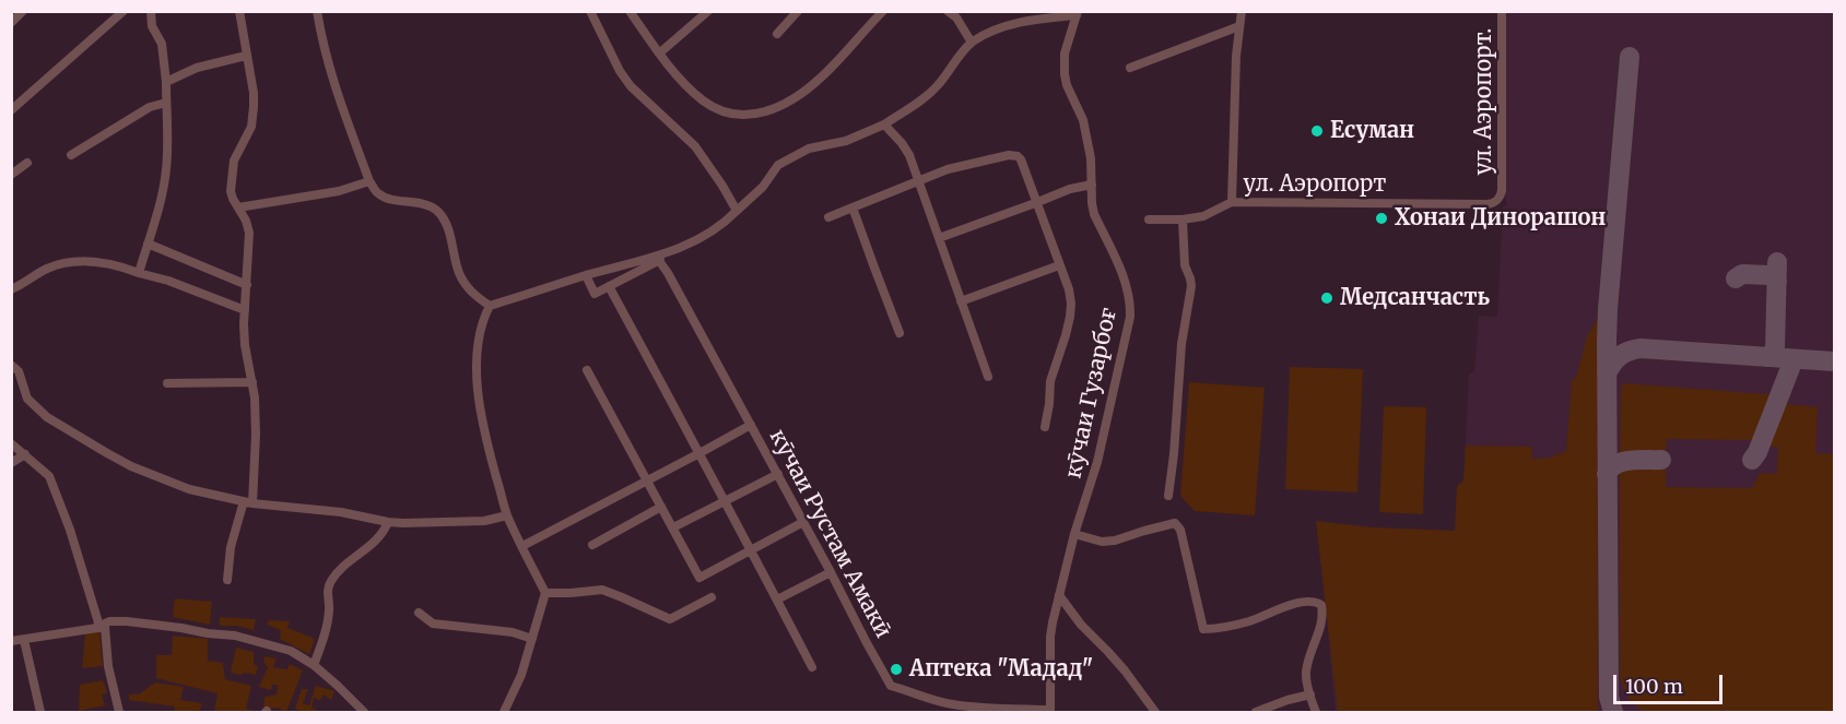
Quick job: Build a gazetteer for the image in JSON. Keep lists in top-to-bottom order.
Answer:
{
  "streets": {
    "street": [
      "ул. Аэропорт.",
      "ул. Аэропорт",
      "кӯчаи Гузарбоғ",
      "кӯчаи Рустам Амакӣ"
    ]
  },
  "crossings": [
    ["ул. Аэропорт.", "ул. Аэропорт"],
    ["кӯчаи Гузарбоғ", "кӯчаи Рустам Амакӣ"]
  ],
  "places": [
    "Есуман",
    "Хонаи Динорашон",
    "Медсанчасть",
    "Аптека \"Мадад\""
  ],
  "scale_bar": "100 m"
}
